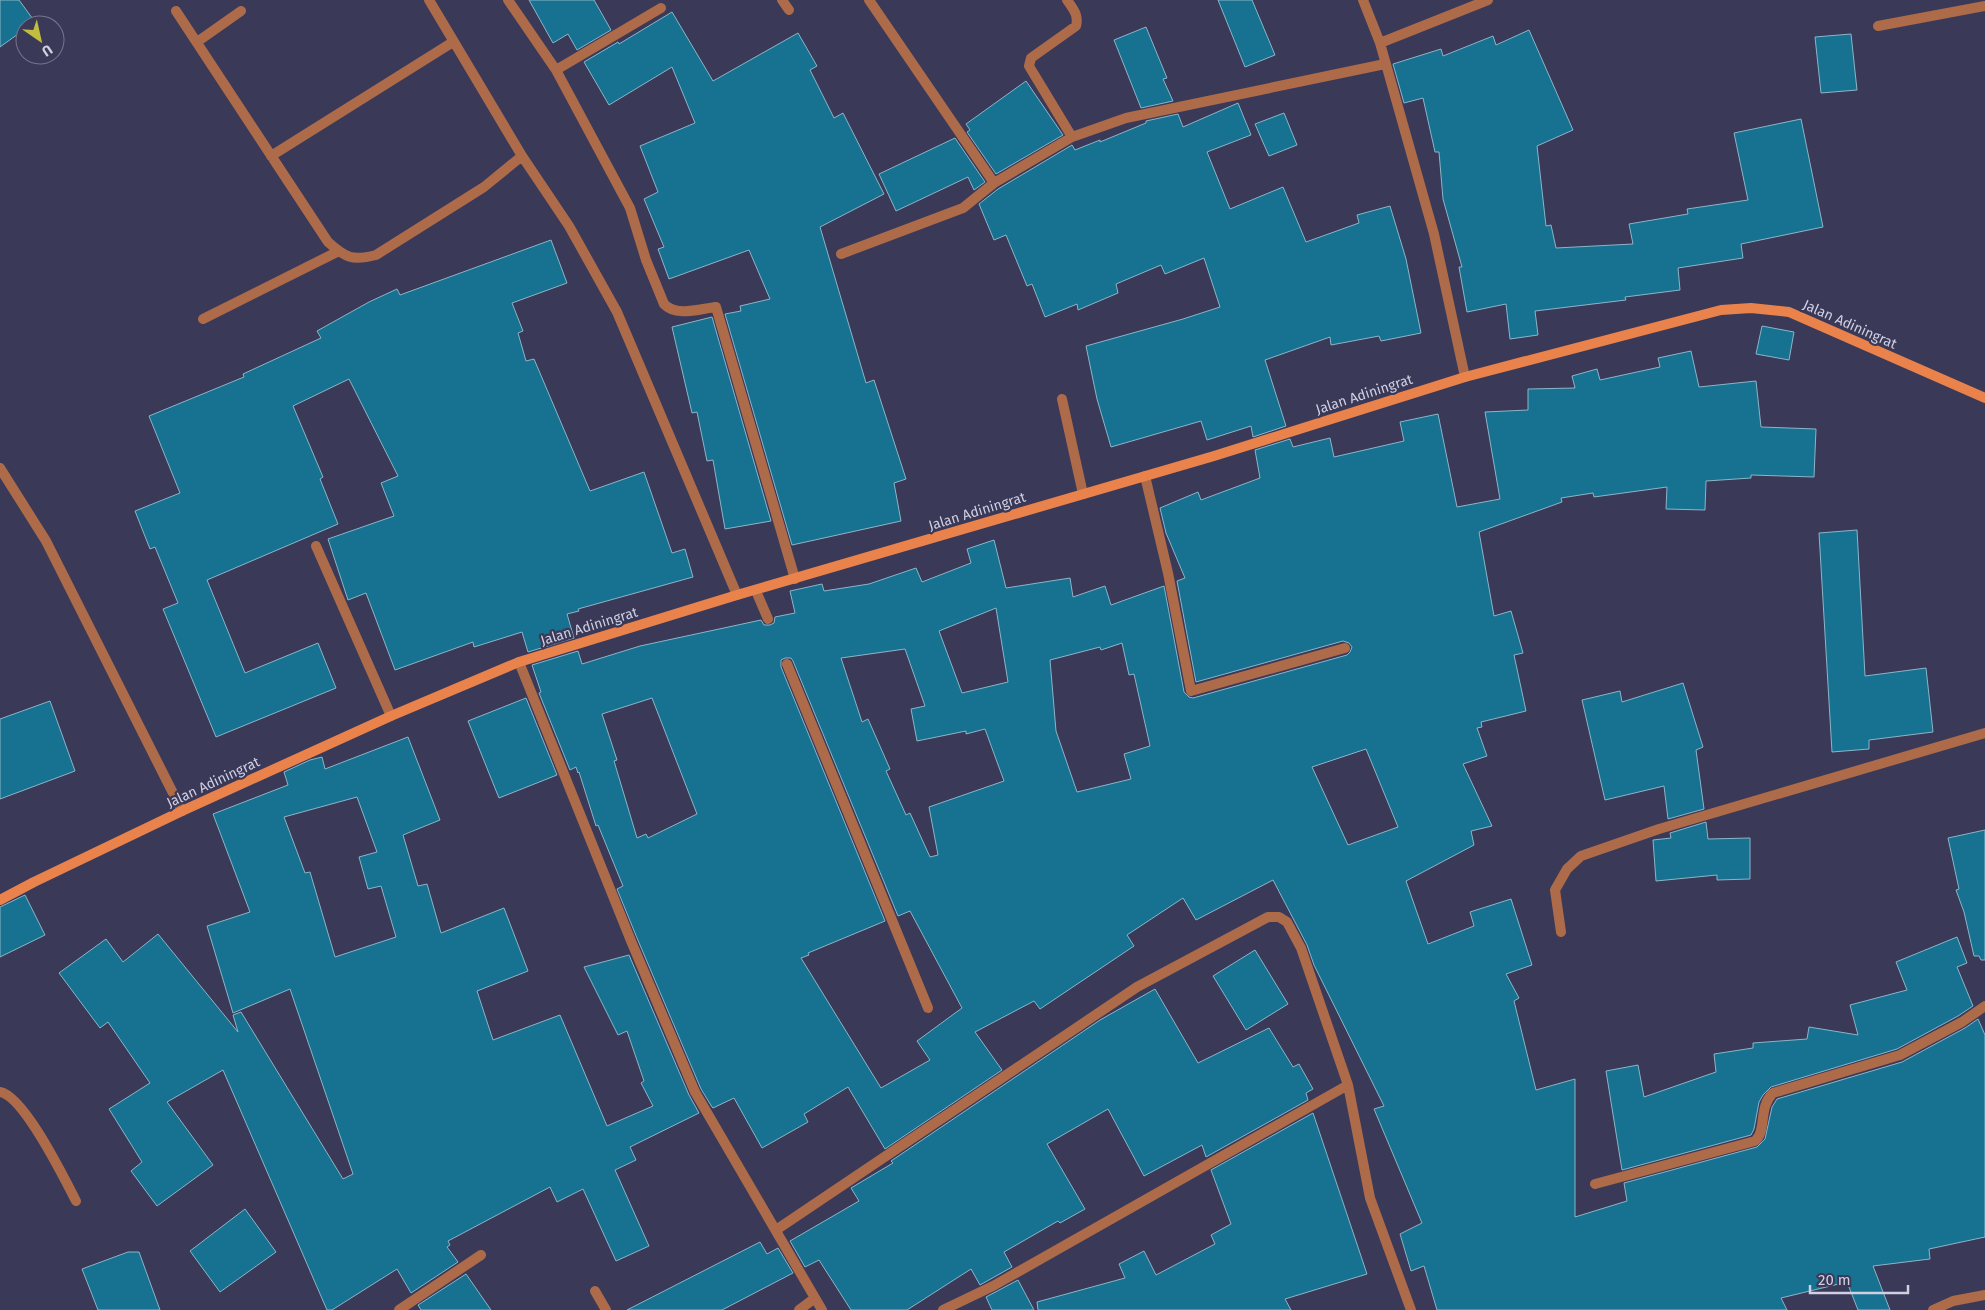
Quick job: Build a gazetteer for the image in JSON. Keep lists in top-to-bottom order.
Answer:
{
  "streets": {
    "street": ["Jalan Adiningrat"]
  },
  "scale_bar": "20 m",
  "north": "bottom right"
}
